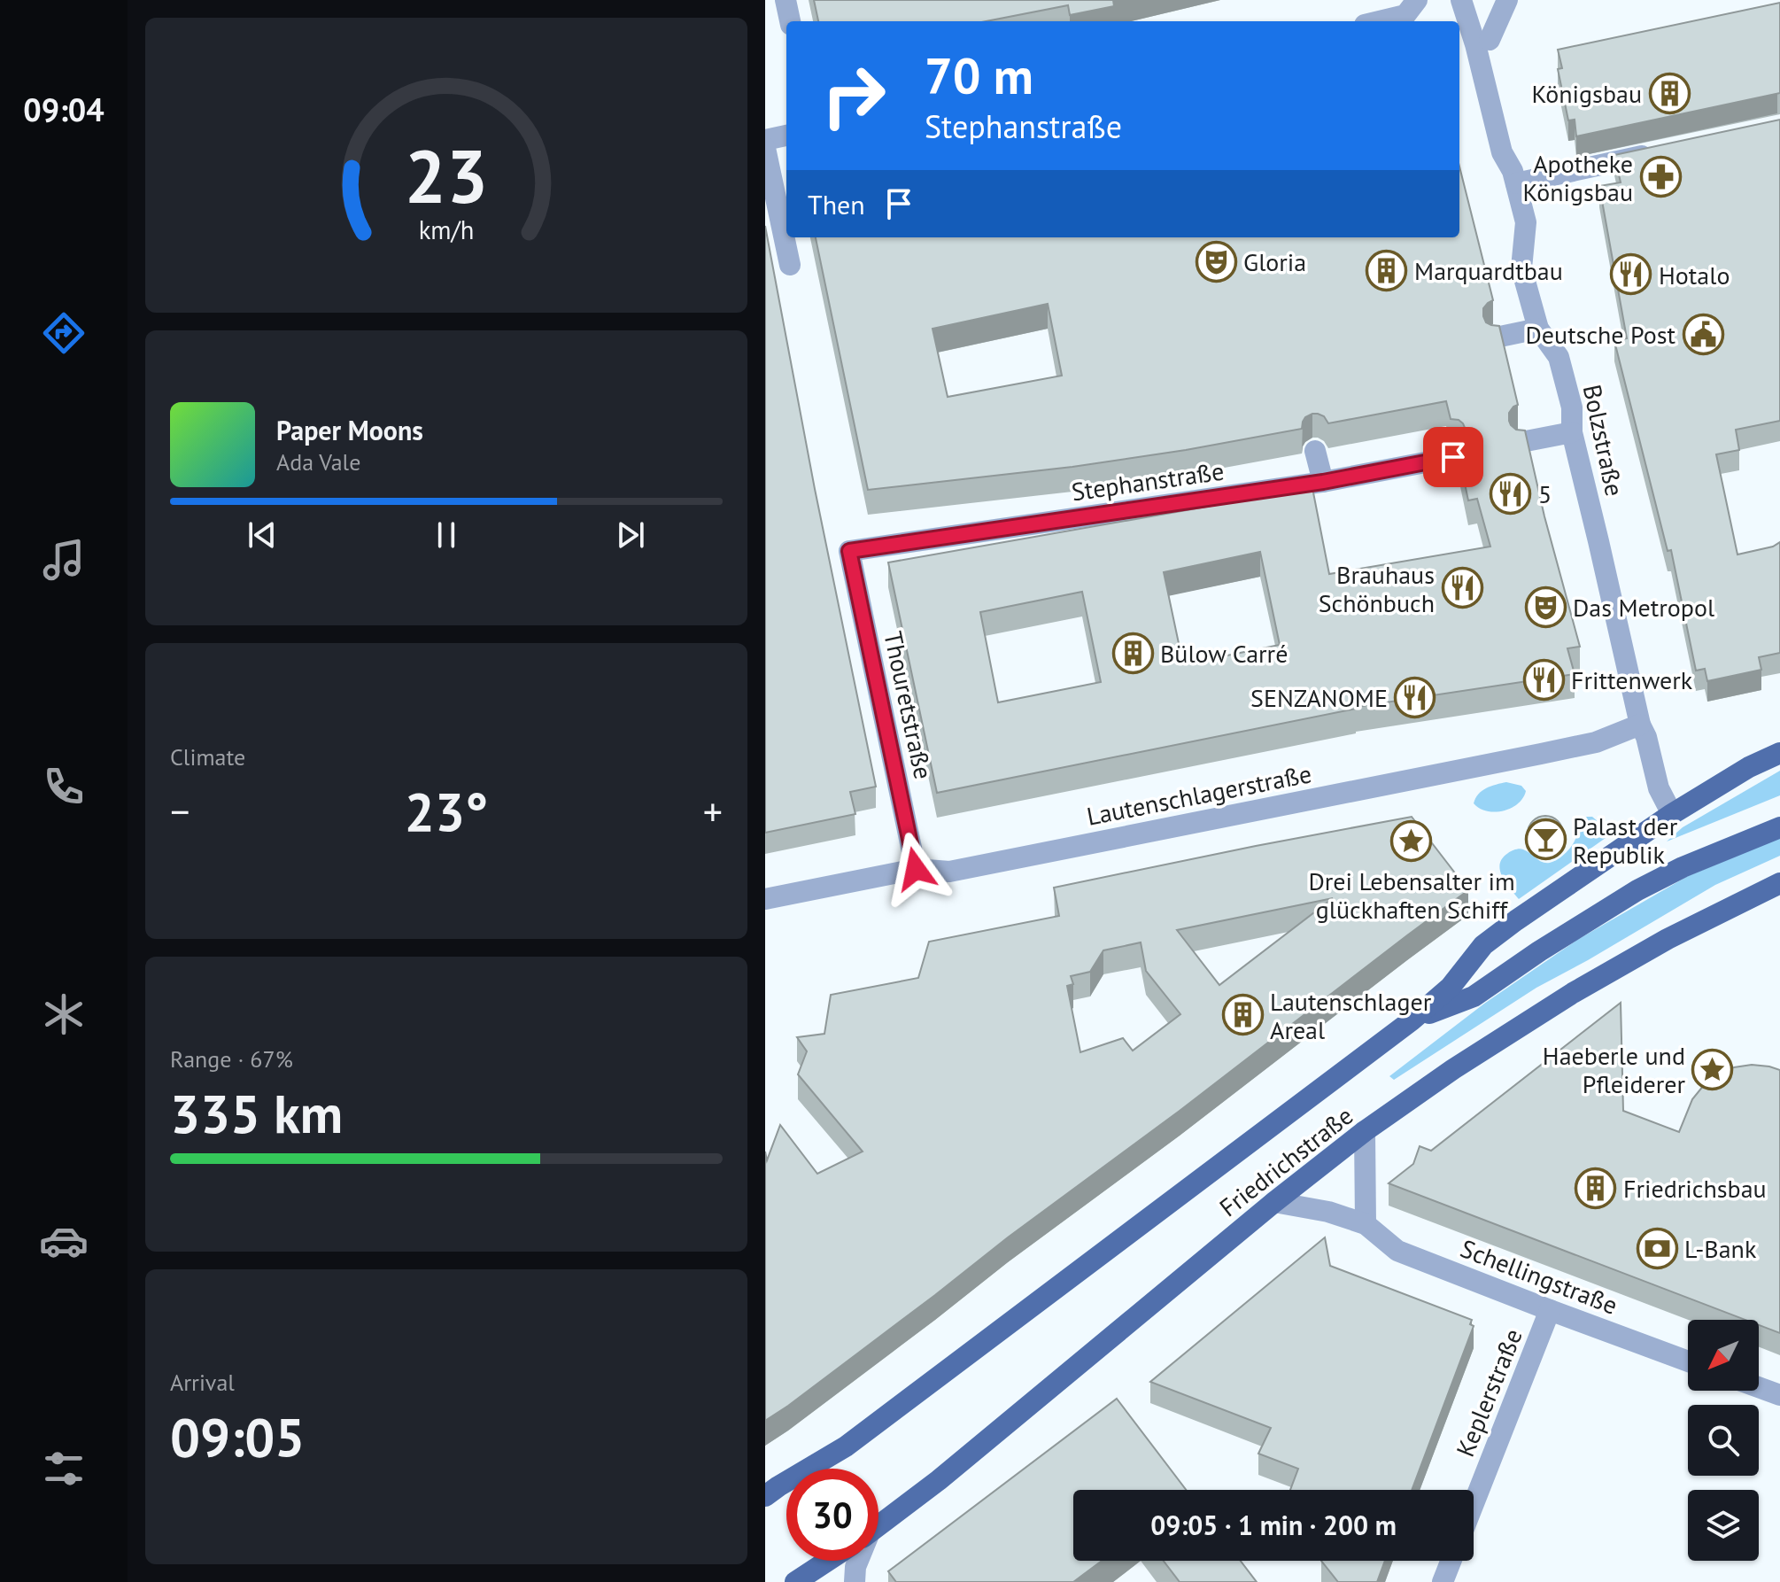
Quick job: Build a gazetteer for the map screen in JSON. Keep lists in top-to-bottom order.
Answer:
{
  "streets": {
    "main road": ["Friedrichstraße"],
    "street": [
      "Bolzstraße",
      "Stephanstraße",
      "Thouretstraße",
      "Lautenschlagerstraße",
      "Schellingstraße",
      "Keplerstraße"
    ]
  },
  "crossings": [
    ["Bolzstraße", "Lautenschlagerstraße"],
    ["Bolzstraße", "Friedrichstraße"],
    ["Stephanstraße", "Thouretstraße"],
    ["Thouretstraße", "Lautenschlagerstraße"],
    ["Friedrichstraße", "Schellingstraße"],
    ["Schellingstraße", "Keplerstraße"]
  ],
  "places": {
    "building": [
      "Königsbau",
      "Marquardtbau",
      "Bülow Carré",
      "Lautenschlager Areal",
      "Friedrichsbau"
    ],
    "pharmacy": ["Apotheke Königsbau"],
    "theatre": ["Gloria", "Das Metropol"],
    "restaurant": [
      "Hotalo",
      "5",
      "Brauhaus Schönbuch",
      "Frittenwerk",
      "SENZANOME"
    ],
    "public building": ["Deutsche Post"],
    "bar": ["Palast der Republik"],
    "place": ["Drei Lebensalter im glückhaften Schiff", "Haeberle und Pfleiderer"],
    "bank": ["L-Bank"]
  },
  "north": "bottom left",
  "page": {
    "tabs": "09:04",
    "turn": ["70 m", "Stephanstraße"],
    "then": "Then",
    "song": ["Paper Moons", "Ada Vale"],
    "tile": [
      "Climate",
      ["Range · 67%", "335 km"],
      ["Arrival", "09:05"]
    ],
    "heat": ["−", "23°", "+"],
    "limit": "30",
    "trip": "09:05 · 1 min · 200 m",
    "gauge": ["23", "km/h"]
  }
}
